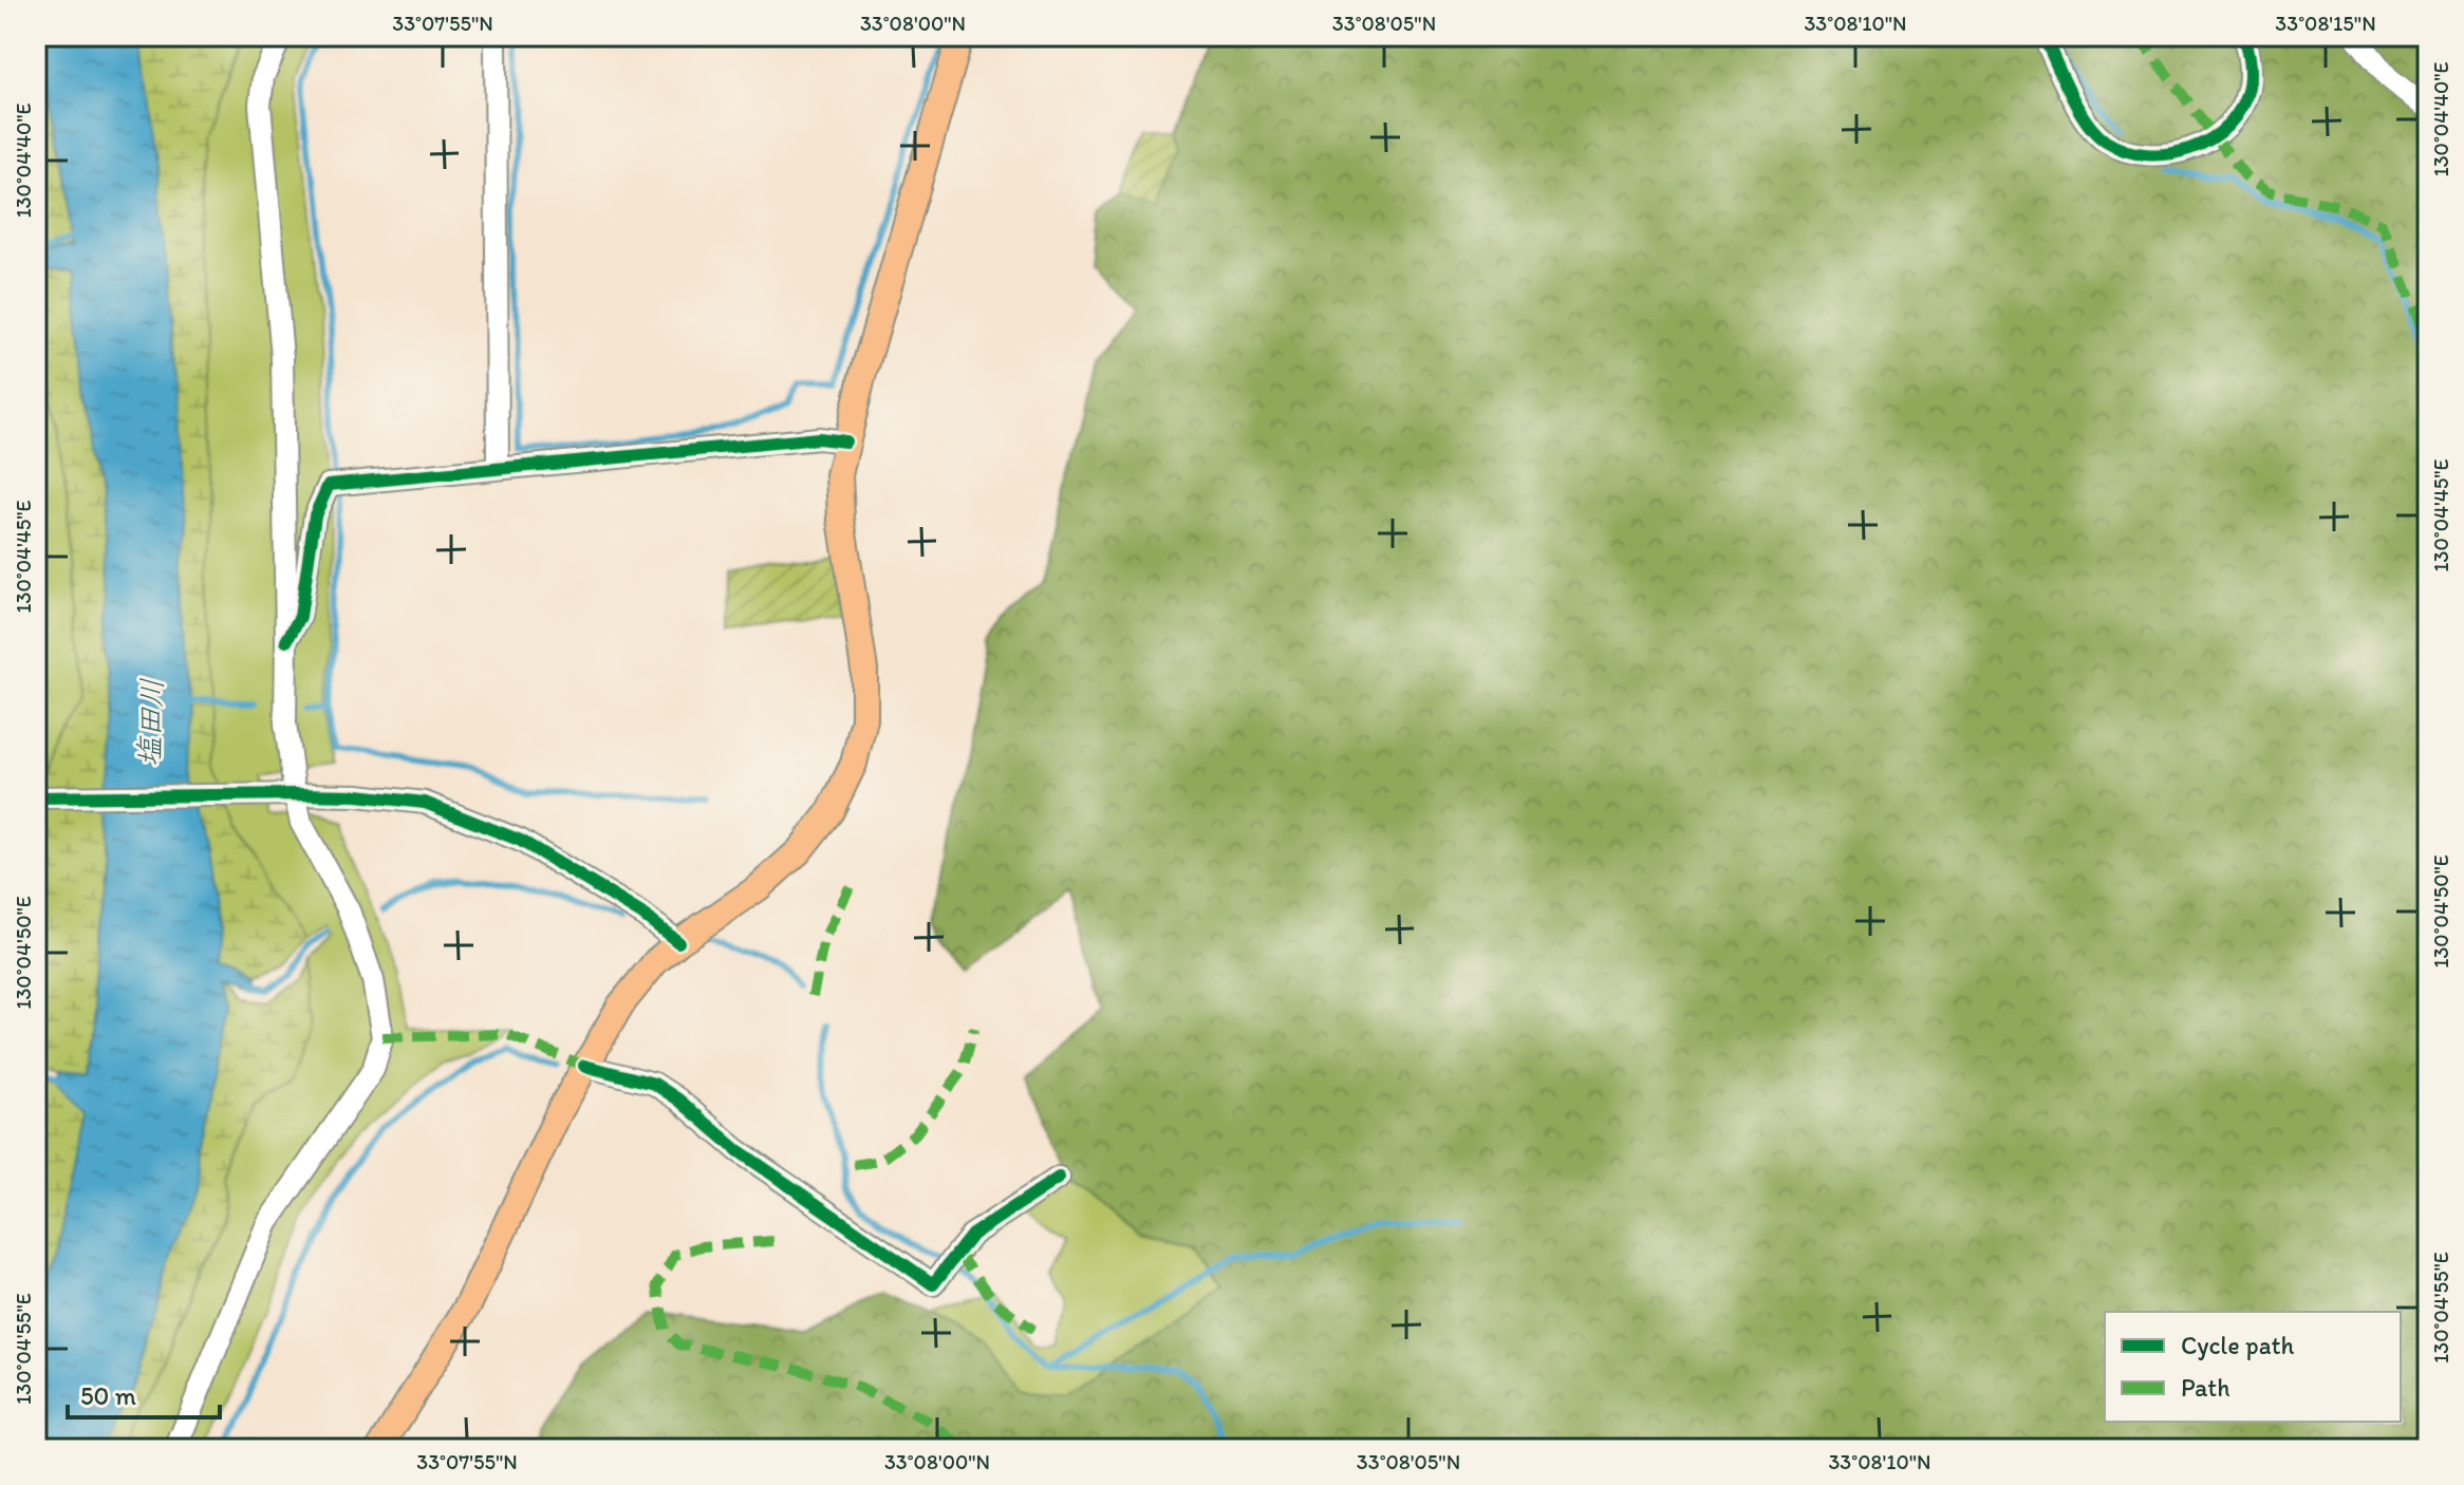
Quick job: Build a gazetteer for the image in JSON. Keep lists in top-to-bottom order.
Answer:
{
  "water": ["塩田川"],
  "legend": ["Cycle path", "Path"],
  "scale_bar": "50 m",
  "coordinates": [
    "33°07'55\"N",
    "33°08'00\"N",
    "33°08'05\"N",
    "33°08'10\"N",
    "33°08'15\"N",
    "130°04'40\"E",
    "130°04'45\"E",
    "130°04'50\"E",
    "130°04'55\"E"
  ]
}
